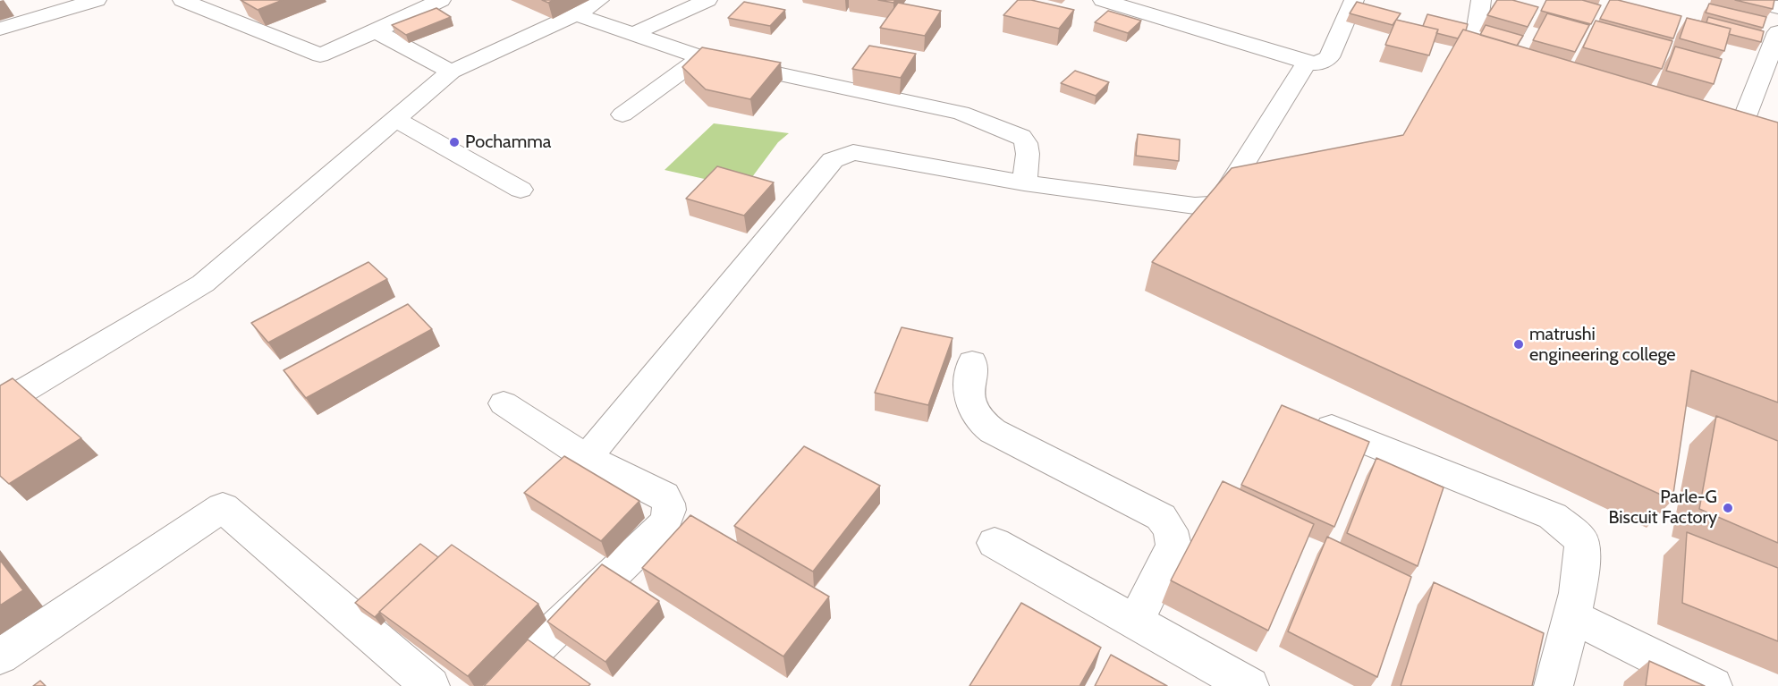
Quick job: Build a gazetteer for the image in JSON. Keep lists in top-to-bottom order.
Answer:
{
  "places": ["Pochamma", "matrushi engineering college", "Parle-G Biscuit Factory"]
}
